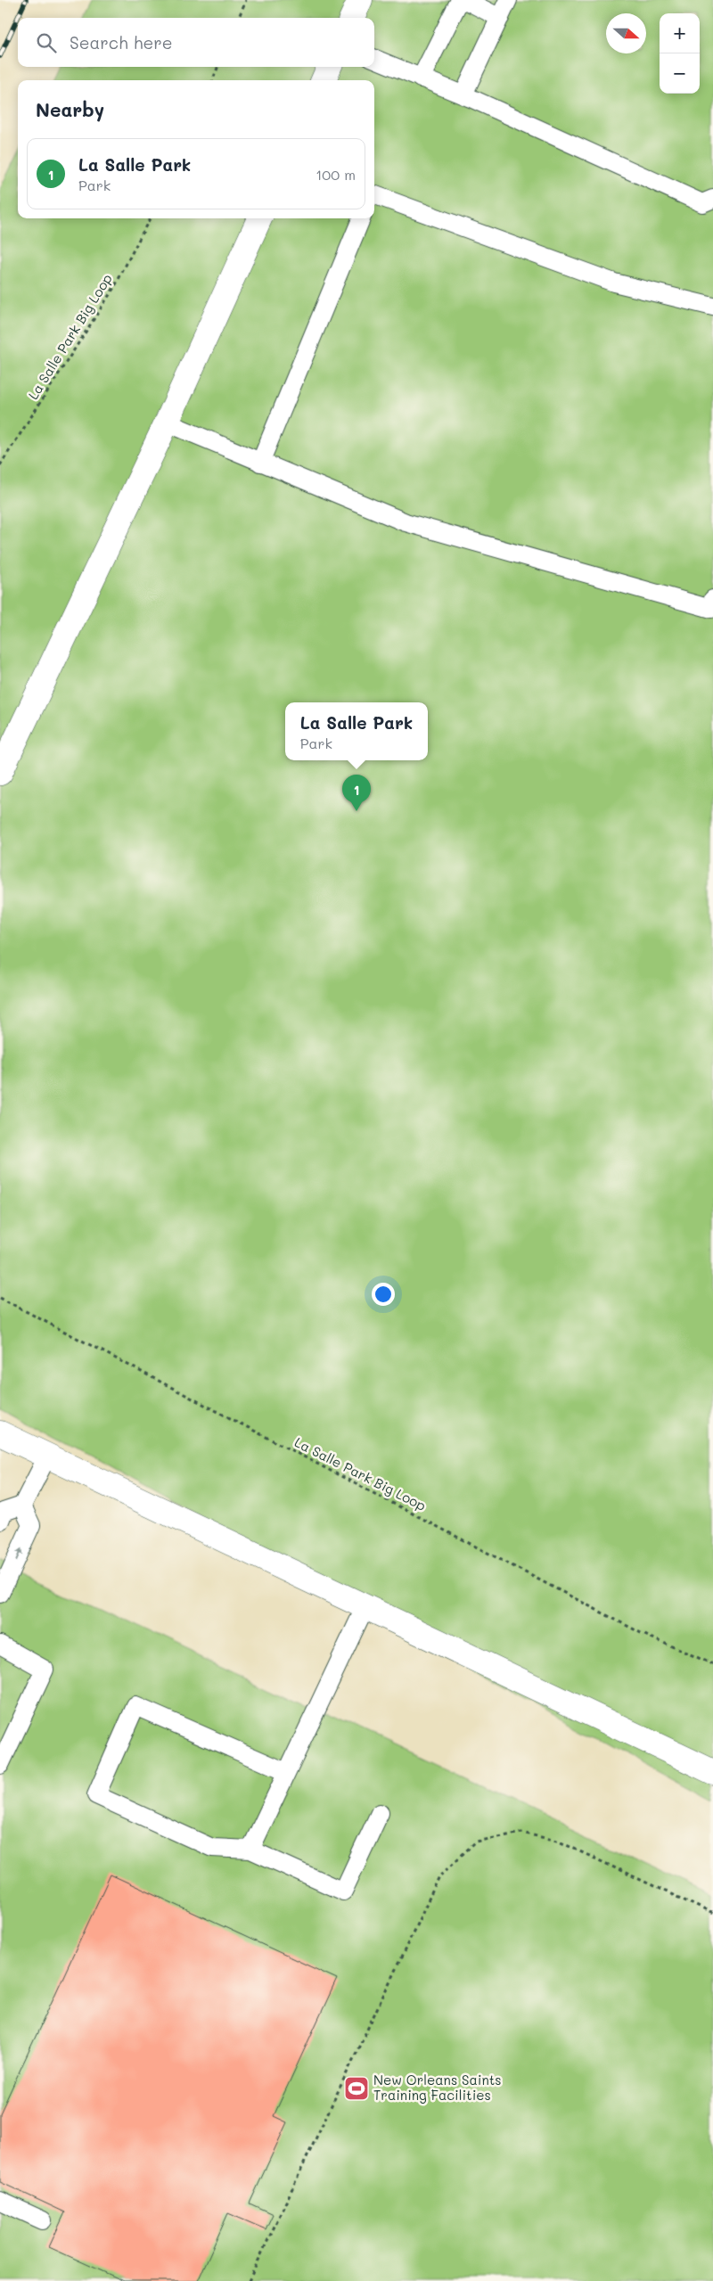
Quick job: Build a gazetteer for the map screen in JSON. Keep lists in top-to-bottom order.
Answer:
{
  "streets": {
    "path": ["La Salle Park Big Loop"]
  },
  "places": {
    "sports": ["New Orleans Saints Training Facilities"]
  },
  "north": "right",
  "page": {
    "map_buttons": ["+", "−"],
    "search": "Search here",
    "heading": "Nearby",
    "list": [
      {
        "mark": "1",
        "name": "La Salle Park",
        "note": "Park",
        "value": "100 m"
      }
    ],
    "popup": ["La Salle Park", "Park"],
    "pins": "1"
  }
}
